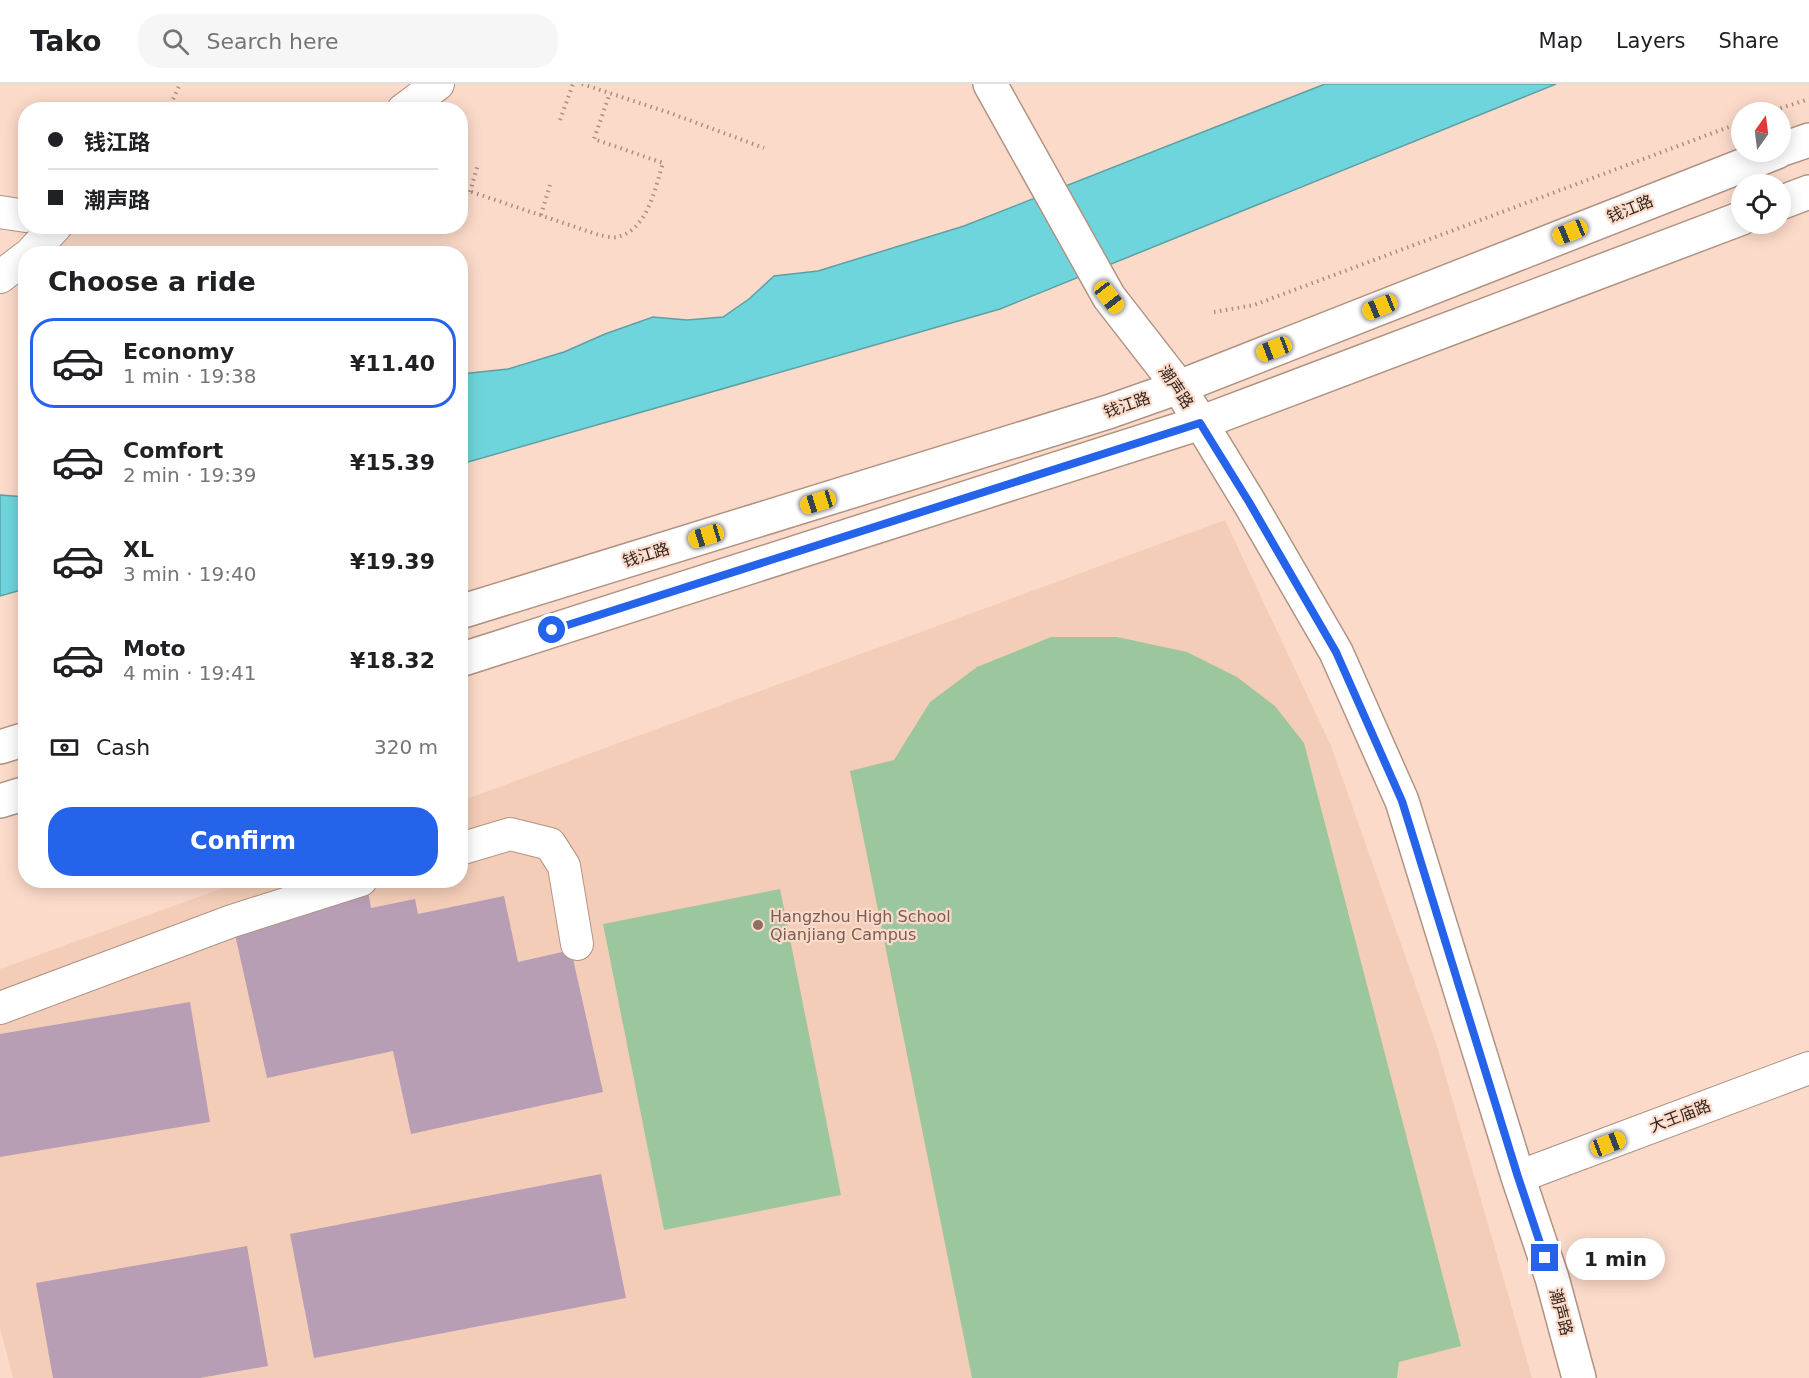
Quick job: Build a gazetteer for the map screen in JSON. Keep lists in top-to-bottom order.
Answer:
{
  "streets": {
    "main road": ["钱江路", "潮声路"],
    "street": ["大王庙路"]
  },
  "crossings": [
    ["钱江路", "潮声路"],
    ["潮声路", "大王庙路"]
  ],
  "places": ["Hangzhou High School Qianjiang Campus"],
  "north": "top",
  "page": {
    "header": "Tako",
    "search": "Search here",
    "nav": ["Map", "Layers", "Share"],
    "banner": ["钱江路", "潮声路"],
    "heading": "Choose a ride",
    "list": [
      {
        "name": "Economy",
        "note": "1 min · 19:38",
        "value": "¥11.40"
      },
      {
        "name": "Comfort",
        "note": "2 min · 19:39",
        "value": "¥15.39"
      },
      {
        "name": "XL",
        "note": "3 min · 19:40",
        "value": "¥19.39"
      },
      {
        "name": "Moto",
        "note": "4 min · 19:41",
        "value": "¥18.32"
      }
    ],
    "pay": ["Cash", "320 m"],
    "buttons": "Confirm",
    "bubble": "1 min"
  }
}
